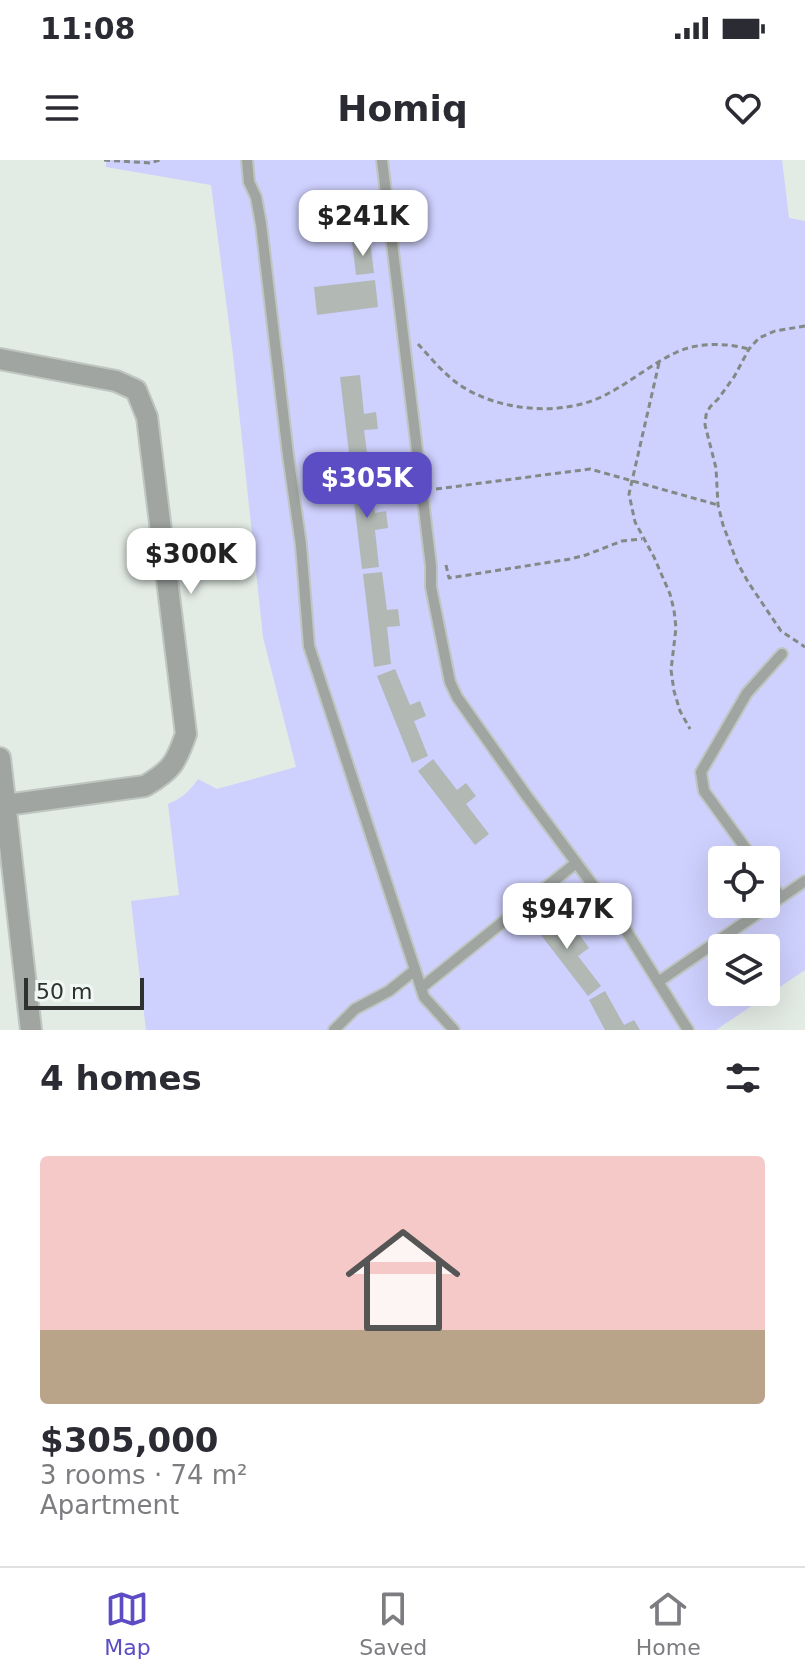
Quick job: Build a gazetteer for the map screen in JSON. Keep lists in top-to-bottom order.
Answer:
{
  "scale_bar": "50 m",
  "page": {
    "status": "11:08",
    "header": "Homiq",
    "price": [
      "$241K",
      "$305K",
      "$300K",
      "$947K"
    ],
    "scale": "50 m",
    "heading": "4 homes",
    "list": [
      {
        "name": "$305,000",
        "note": "3 rooms · 74 m² · Apartment"
      }
    ],
    "tabs": ["Map", "Saved", "Home"]
  }
}
